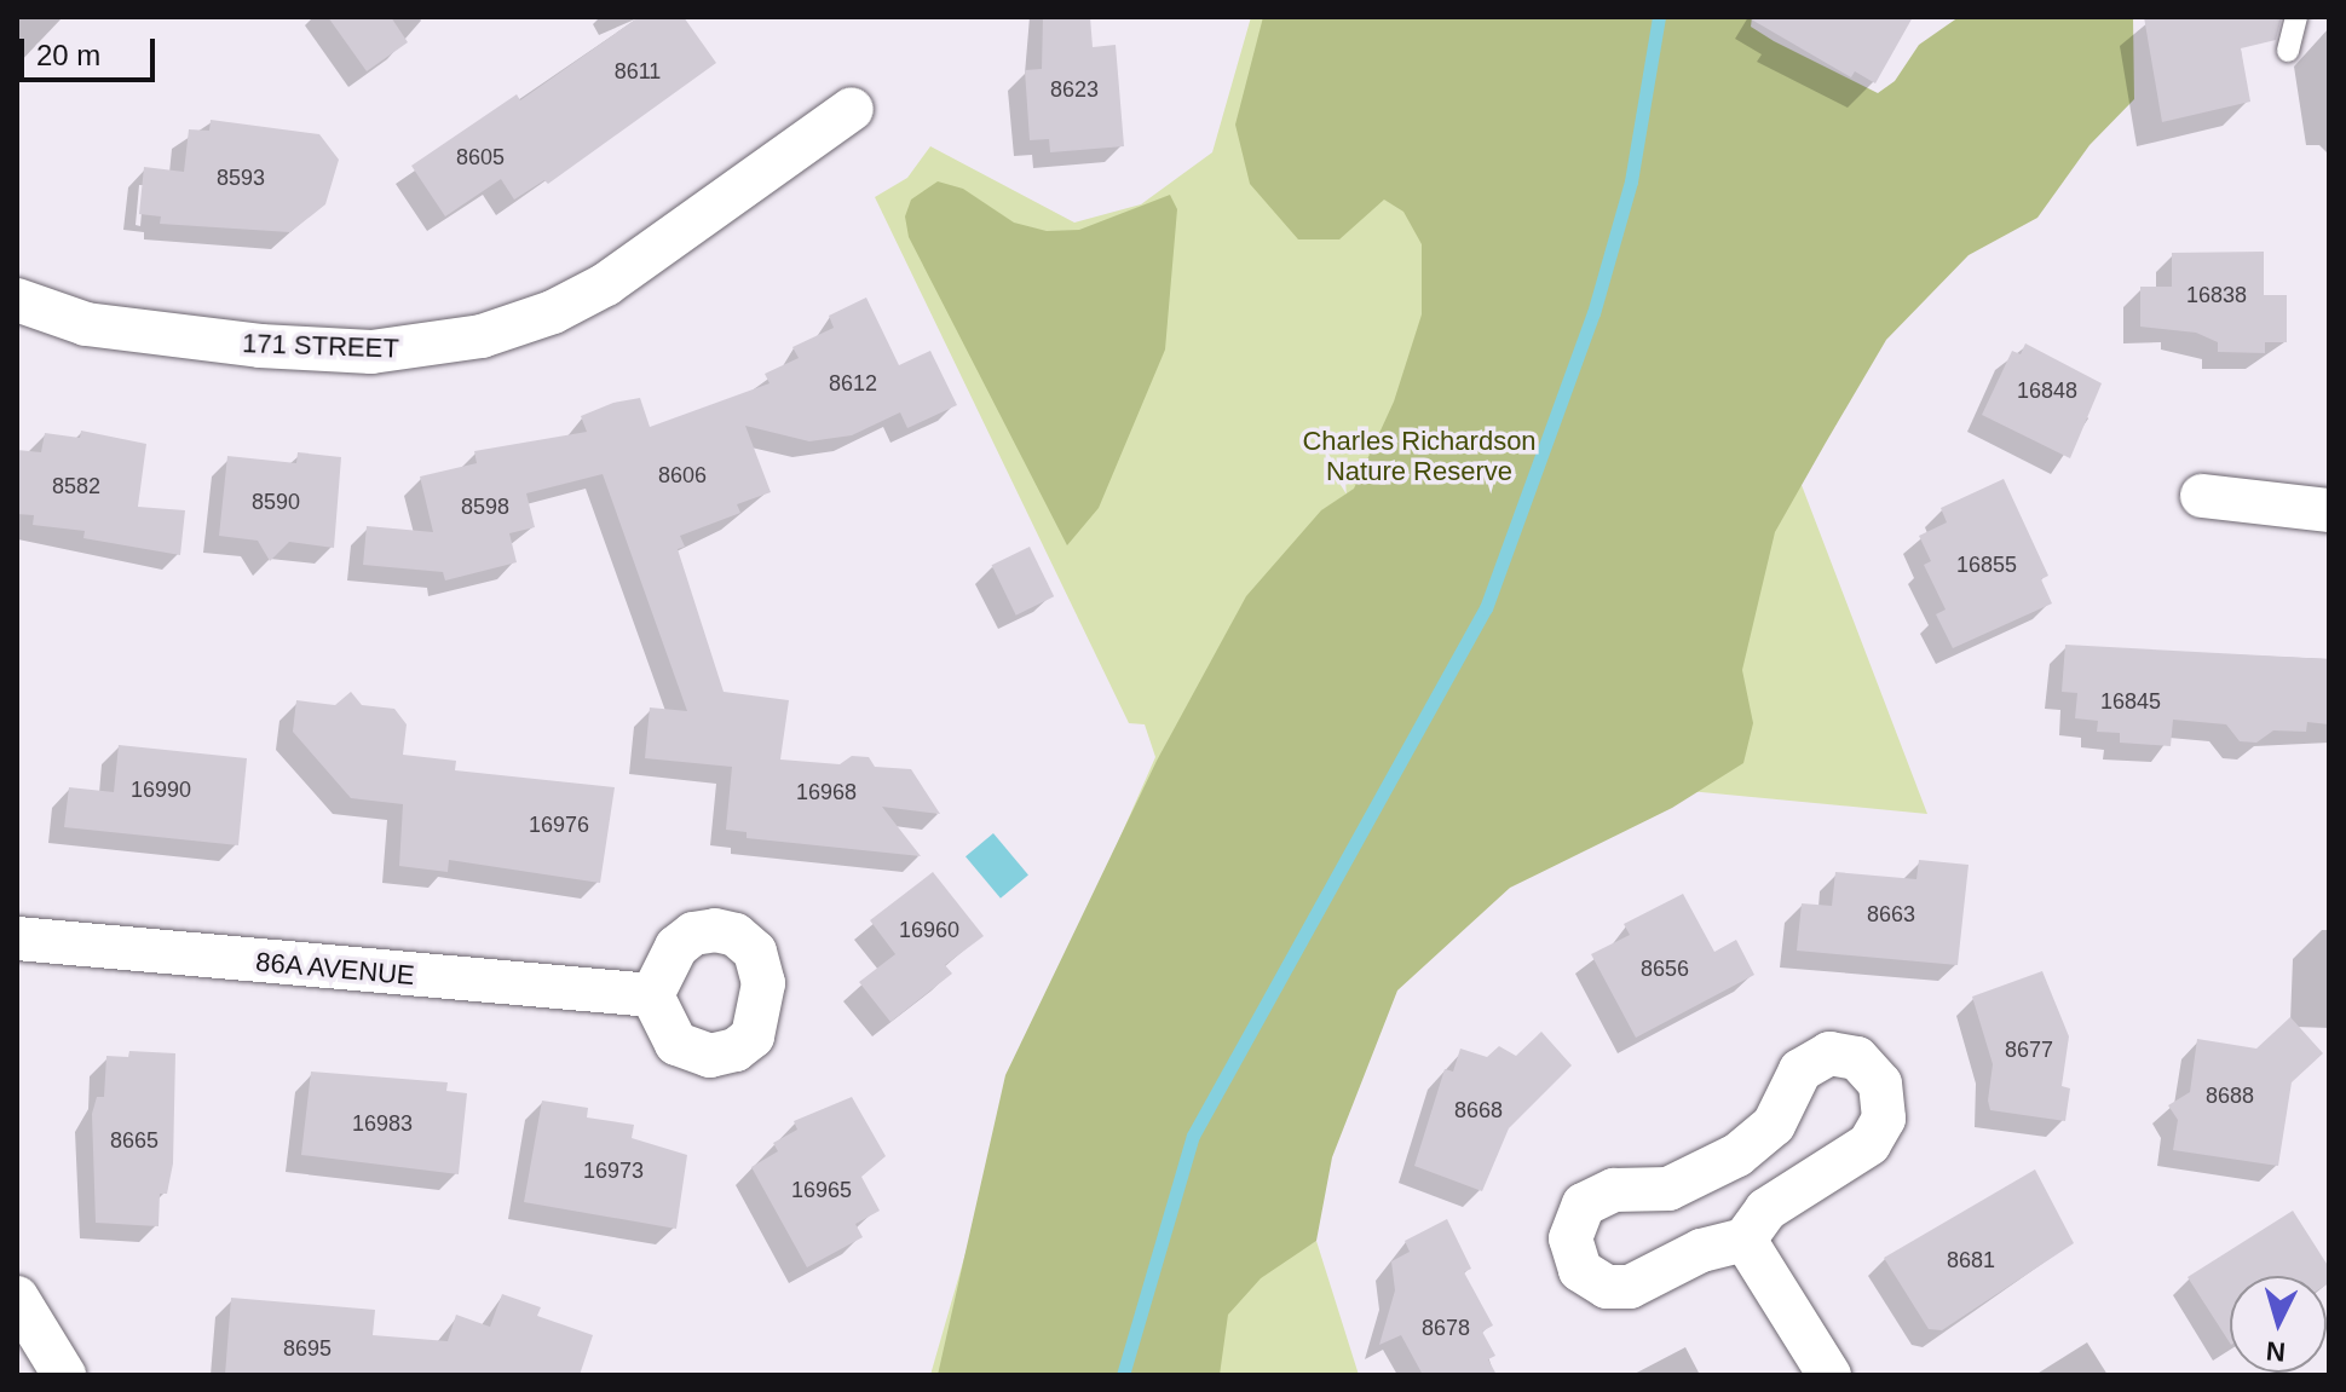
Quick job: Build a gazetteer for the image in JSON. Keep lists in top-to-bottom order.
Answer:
{
  "streets": {
    "street": ["171 STREET", "86A AVENUE"]
  },
  "parks": ["Charles Richardson Nature Reserve"],
  "house_numbers": [
    "8611",
    "8623",
    "8605",
    "8593",
    "16838",
    "8612",
    "16848",
    "8606",
    "8582",
    "8590",
    "8598",
    "16855",
    "16845",
    "16990",
    "16968",
    "16976",
    "8663",
    "16960",
    "8656",
    "8677",
    "8688",
    "8668",
    "16983",
    "8665",
    "16973",
    "16965",
    "8681",
    "8678",
    "8695"
  ],
  "scale_bar": "20 m",
  "north": "bottom"
}
